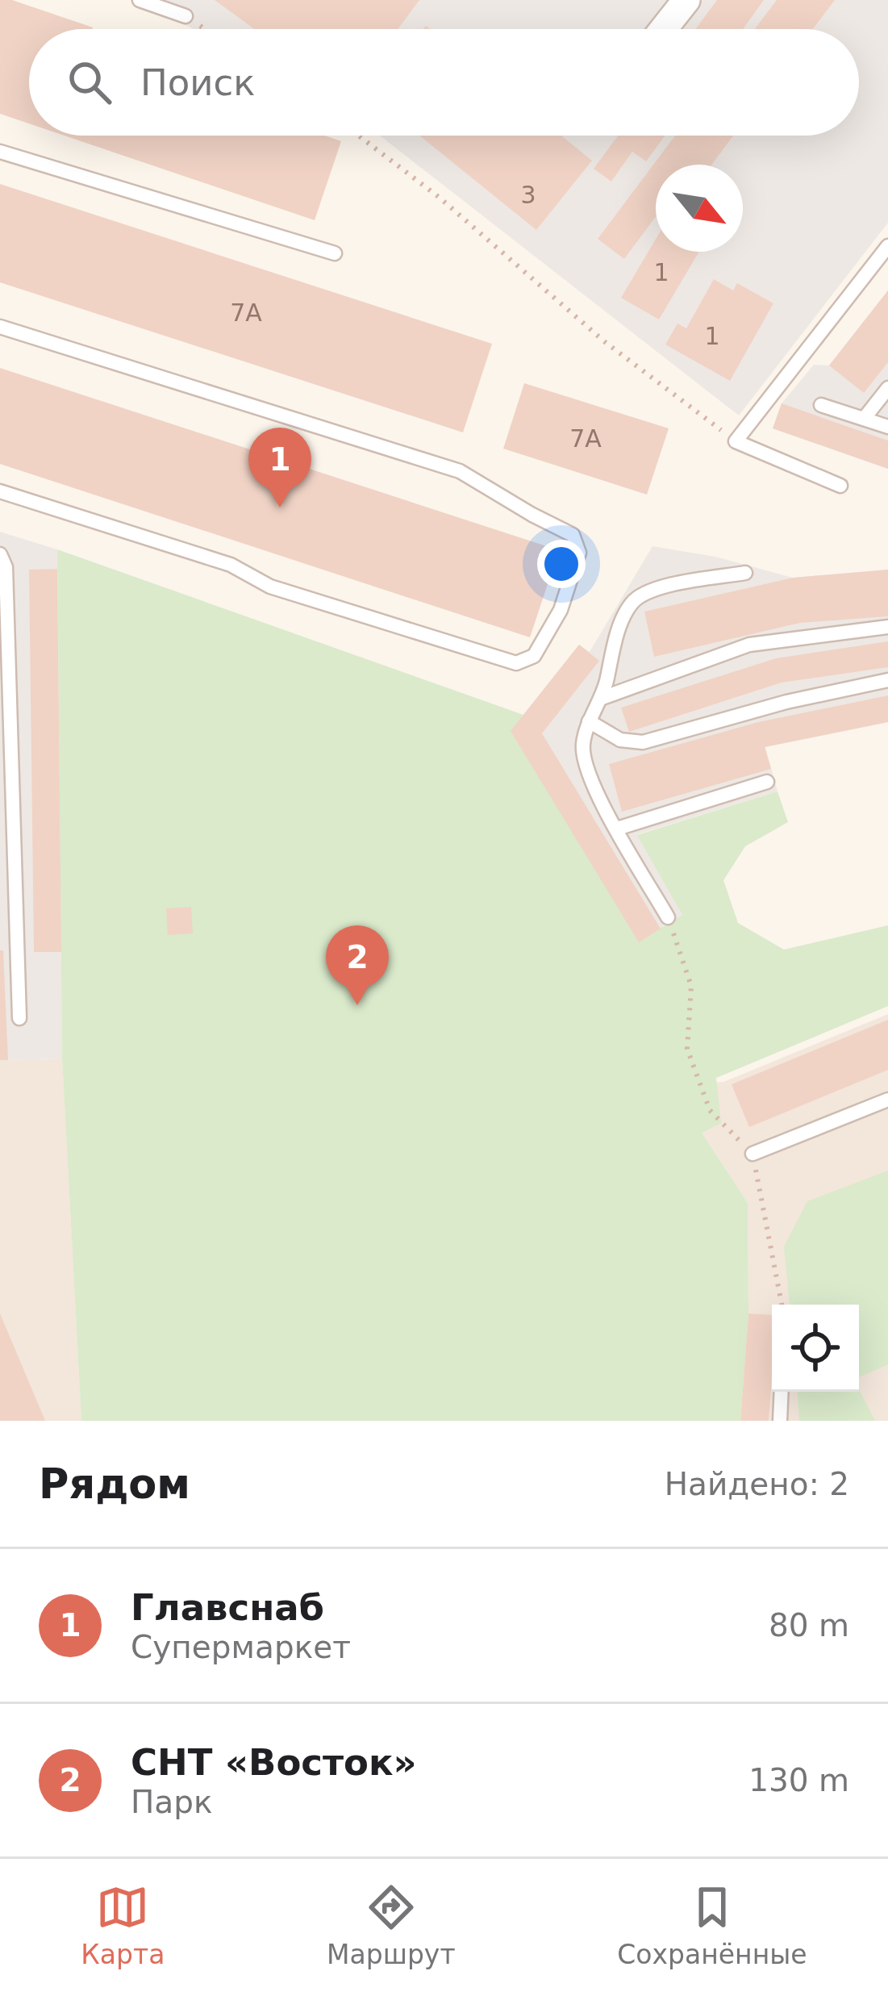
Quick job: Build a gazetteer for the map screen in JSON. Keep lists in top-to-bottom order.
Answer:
{
  "house_numbers": [
    "3",
    "1",
    "7А",
    "1",
    "7А"
  ],
  "north": "bottom right",
  "page": {
    "search": "Поиск",
    "pins": ["1", "2"],
    "heading": ["Рядом", "Найдено: 2"],
    "list": [
      {
        "mark": "1",
        "name": "Главснаб",
        "note": "Супермаркет",
        "value": "80 m"
      },
      {
        "mark": "2",
        "name": "СНТ «Восток»",
        "note": "Парк",
        "value": "130 m"
      }
    ],
    "nav": ["Карта", "Маршрут", "Сохранённые"]
  }
}
